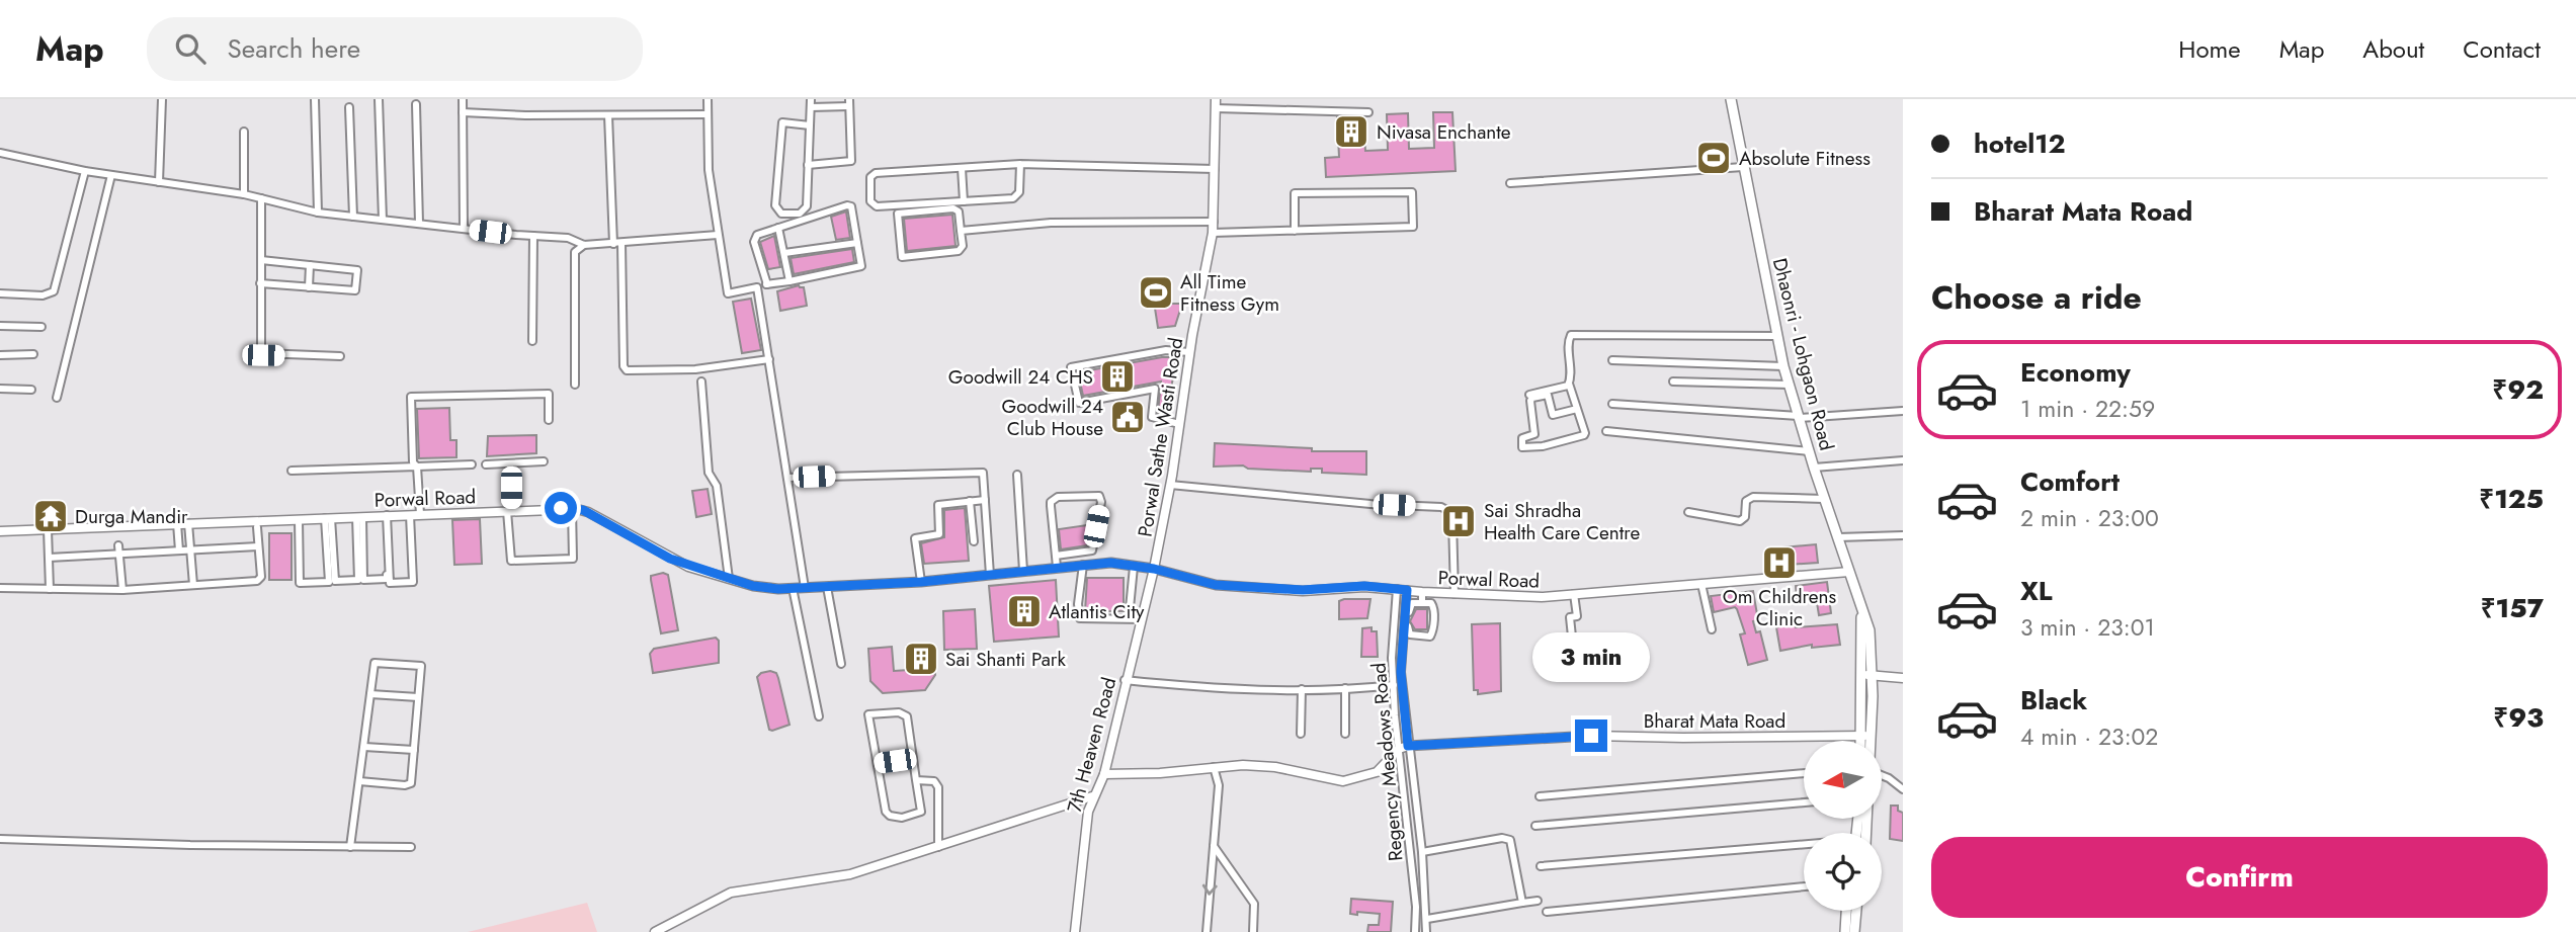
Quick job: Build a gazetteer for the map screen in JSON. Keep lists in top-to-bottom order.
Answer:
{
  "streets": {
    "main road": ["Dhaonri - Lohgaon Road"],
    "street": [
      "Porwal Sathe Wasti Road",
      "Porwal Road",
      "Bharat Mata Road",
      "7th Heaven Road",
      "Regency Meadows Road"
    ]
  },
  "crossings": [
    ["Dhaonri - Lohgaon Road", "Porwal Road"],
    ["Dhaonri - Lohgaon Road", "Bharat Mata Road"],
    ["Porwal Sathe Wasti Road", "Porwal Road"],
    ["Porwal Sathe Wasti Road", "7th Heaven Road"],
    ["Porwal Road", "7th Heaven Road"],
    ["Porwal Road", "Regency Meadows Road"],
    ["Bharat Mata Road", "Regency Meadows Road"]
  ],
  "places": {
    "building": [
      "Nivasa Enchante",
      "Goodwill 24 CHS",
      "Atlantis City",
      "Sai Shanti Park"
    ],
    "sports": ["Absolute Fitness", "All Time Fitness Gym"],
    "public building": ["Goodwill 24 Club House"],
    "temple": ["Durga Mandir"],
    "hospital": ["Sai Shradha Health Care Centre", "Om Childrens Clinic"]
  },
  "north": "left",
  "page": {
    "header": "Map",
    "search": "Search here",
    "nav": [
      "Home",
      "Map",
      "About",
      "Contact"
    ],
    "banner": ["hotel12", "Bharat Mata Road"],
    "heading": "Choose a ride",
    "list": [
      {
        "name": "Economy",
        "note": "1 min · 22:59",
        "value": "₹92"
      },
      {
        "name": "Comfort",
        "note": "2 min · 23:00",
        "value": "₹125"
      },
      {
        "name": "XL",
        "note": "3 min · 23:01",
        "value": "₹157"
      },
      {
        "name": "Black",
        "note": "4 min · 23:02",
        "value": "₹93"
      }
    ],
    "bubble": "3 min",
    "buttons": "Confirm"
  }
}
